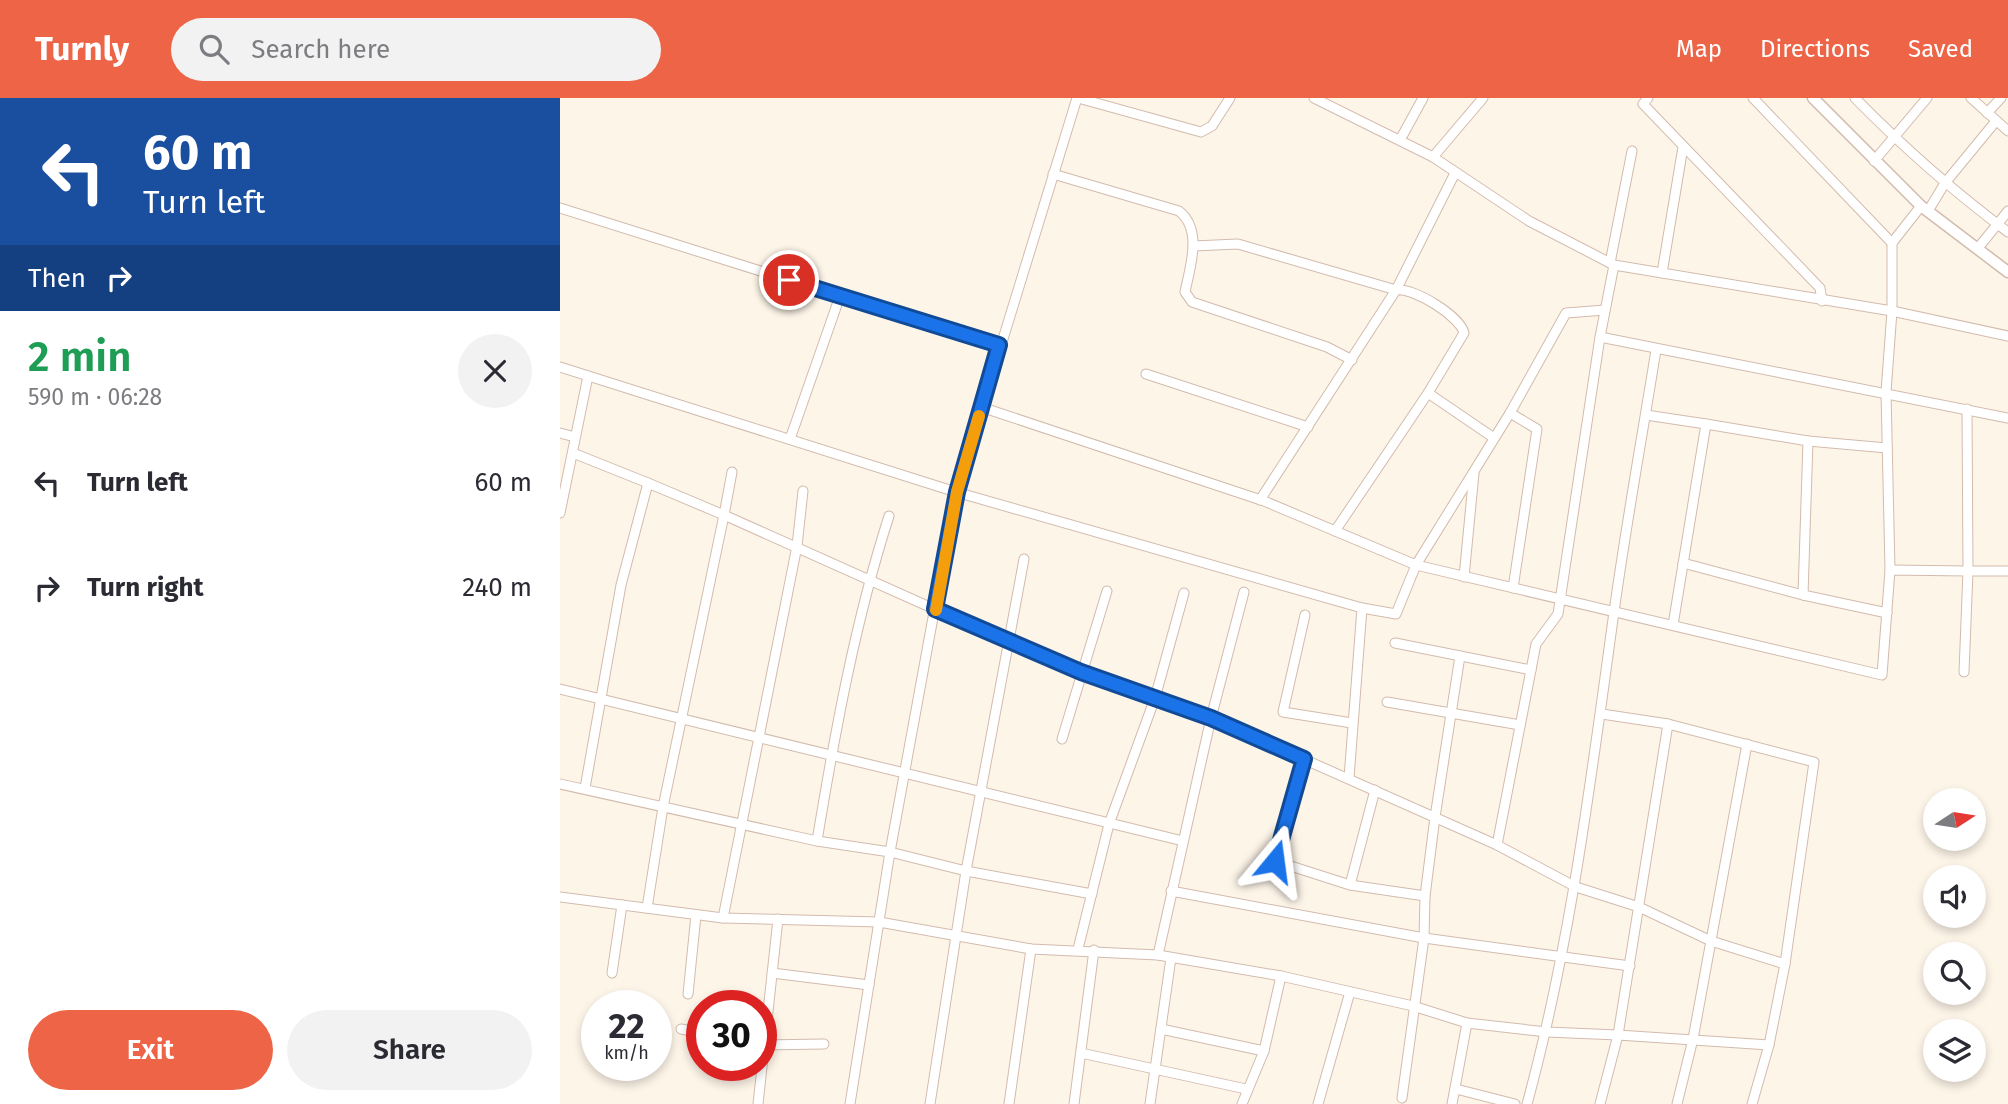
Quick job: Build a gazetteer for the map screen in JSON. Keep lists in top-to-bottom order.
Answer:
{
  "north": "right",
  "page": {
    "header": "Turnly",
    "search": "Search here",
    "nav": ["Map", "Directions", "Saved"],
    "turn": ["60 m", "Turn left"],
    "then": "Then",
    "heading": ["2 min", "590 m · 06:28"],
    "list": [
      {
        "name": "Turn left",
        "value": "60 m"
      },
      {
        "name": "Turn right",
        "value": "240 m"
      }
    ],
    "speed": "22 km/h",
    "limit": "30",
    "buttons": ["Exit", "Share"]
  }
}
